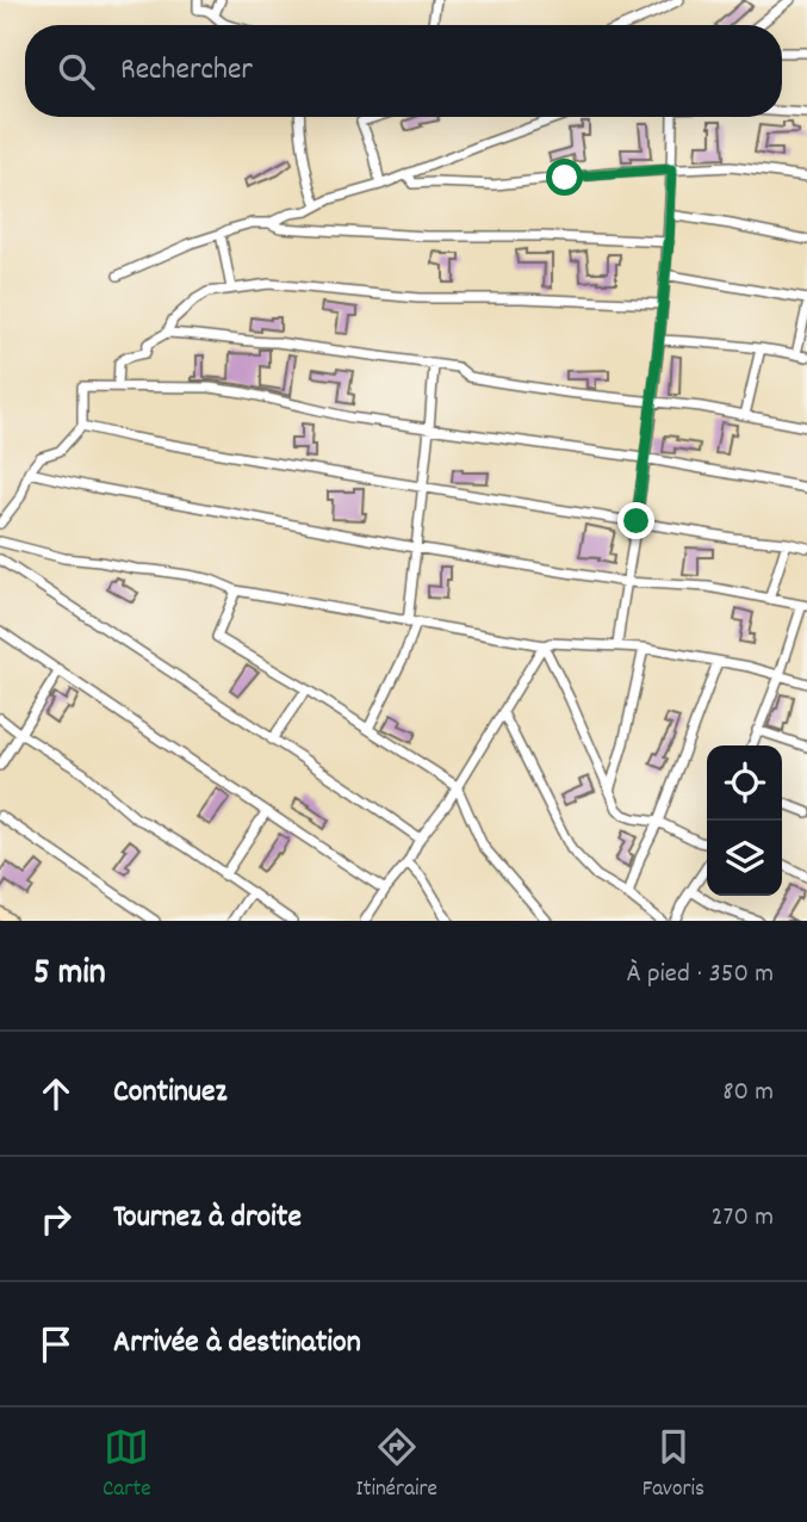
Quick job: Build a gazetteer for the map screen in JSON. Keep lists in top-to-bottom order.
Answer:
{
  "page": {
    "search": "Rechercher",
    "heading": ["5 min", "À pied · 350 m"],
    "list": [
      ["Continuez", "80 m"],
      ["Tournez à droite", "270 m"],
      "Arrivée à destination"
    ],
    "nav": ["Carte", "Itinéraire", "Favoris"]
  }
}
